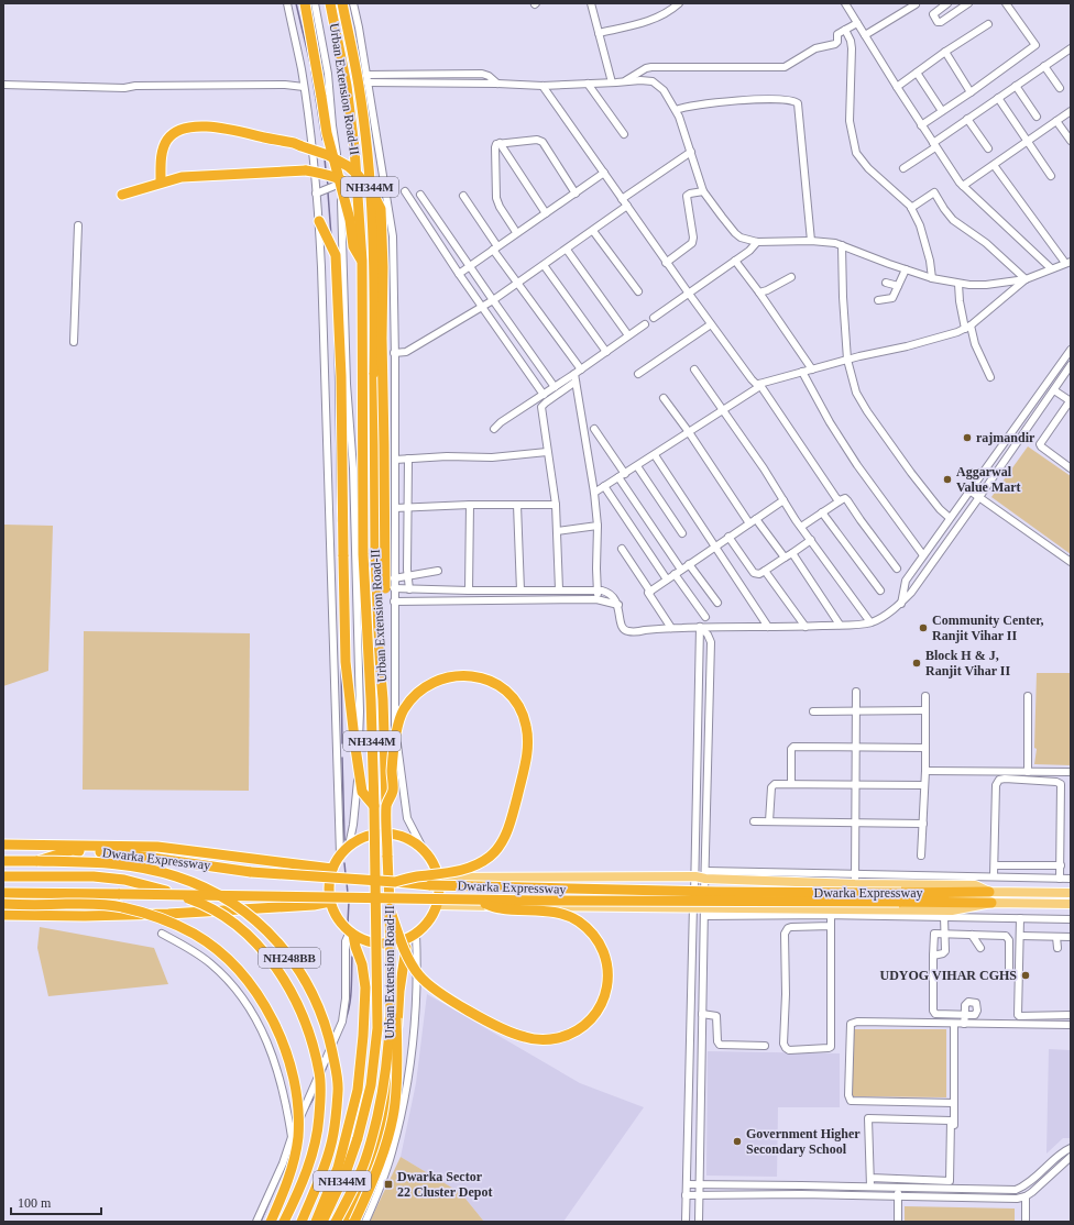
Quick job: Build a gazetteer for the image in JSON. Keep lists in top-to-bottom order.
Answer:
{
  "streets": {
    "highway": [
      "Urban Extension Road-II",
      "NH344M",
      "Dwarka Expressway",
      "NH248BB"
    ]
  },
  "places": {
    "other": [
      "rajmandir",
      "Aggarwal Value Mart",
      "Community Center, Ranjit Vihar II",
      "Block H & J, Ranjit Vihar II",
      "UDYOG VIHAR CGHS",
      "Government Higher Secondary School"
    ],
    "transit": ["Dwarka Sector 22 Cluster Depot"]
  },
  "scale_bar": "100 m"
}
